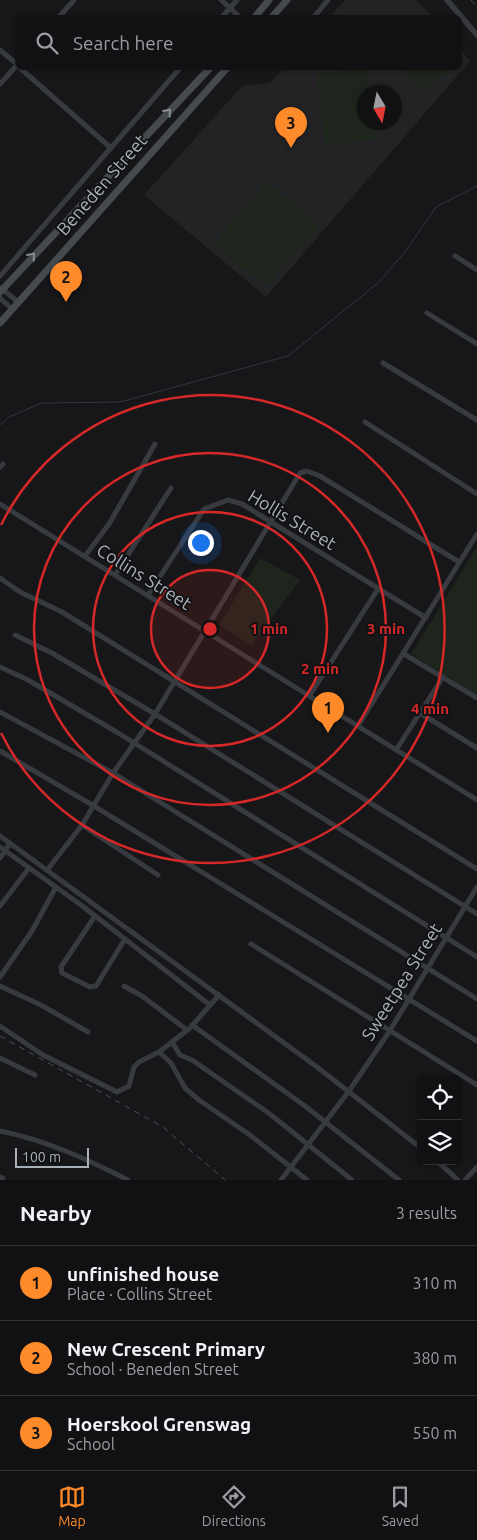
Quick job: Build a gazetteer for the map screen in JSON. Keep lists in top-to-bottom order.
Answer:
{
  "streets": {
    "main road": ["Beneden Street"],
    "street": ["Hollis Street", "Collins Street", "Sweetpea Street"]
  },
  "crossings": [
    ["Hollis Street", "Collins Street"]
  ],
  "scale_bar": "100 m",
  "north": "bottom",
  "page": {
    "search": "Search here",
    "pins": ["3", "2", "1"],
    "scale": "100 m",
    "heading": ["Nearby", "3 results"],
    "list": [
      {
        "mark": "1",
        "name": "unfinished house",
        "note": "Place · Collins Street",
        "value": "310 m"
      },
      {
        "mark": "2",
        "name": "New Crescent Primary",
        "note": "School · Beneden Street",
        "value": "380 m"
      },
      {
        "mark": "3",
        "name": "Hoerskool Grenswag",
        "note": "School",
        "value": "550 m"
      }
    ],
    "nav": ["Map", "Directions", "Saved"]
  },
  "rings": [
    "1 min",
    "3 min",
    "2 min",
    "4 min"
  ]
}
